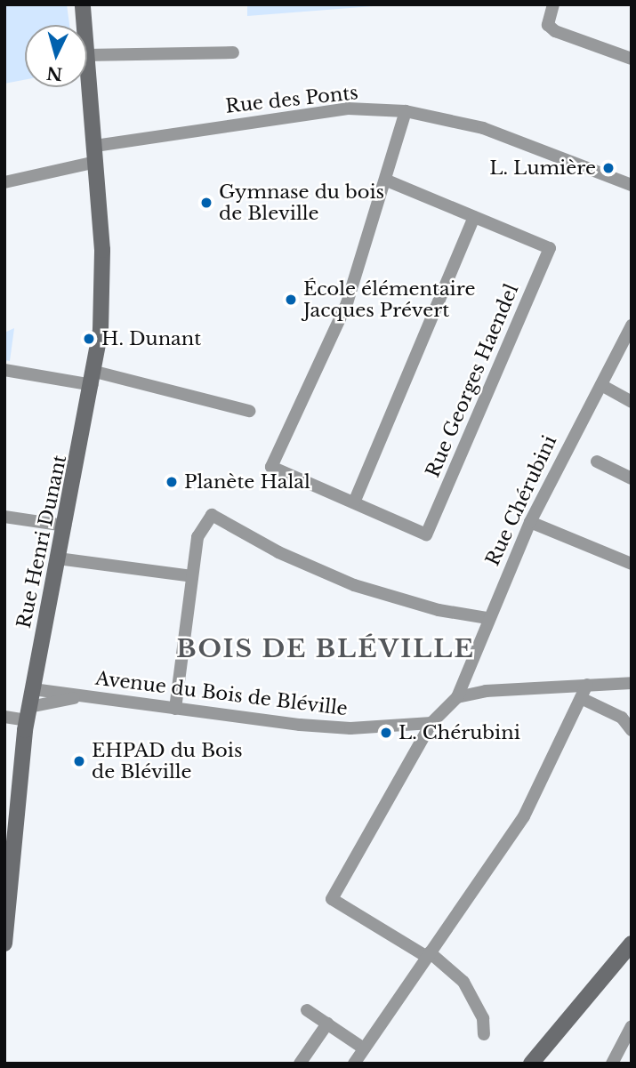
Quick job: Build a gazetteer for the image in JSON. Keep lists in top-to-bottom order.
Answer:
{
  "streets": {
    "street": [
      "Rue des Ponts",
      "Rue Georges Haendel",
      "Rue Chérubini",
      "Rue Henri Dunant",
      "Avenue du Bois de Bléville"
    ]
  },
  "crossings": [
    ["Rue des Ponts", "Rue Henri Dunant"],
    ["Rue Henri Dunant", "Avenue du Bois de Bléville"]
  ],
  "districts": ["BOIS DE BLÉVILLE"],
  "places": [
    "L. Lumière",
    "Gymnase du bois de Bleville",
    "École élémentaire Jacques Prévert",
    "H. Dunant",
    "Planète Halal",
    "L. Chérubini",
    "EHPAD du Bois de Bléville"
  ],
  "north": "bottom"
}
